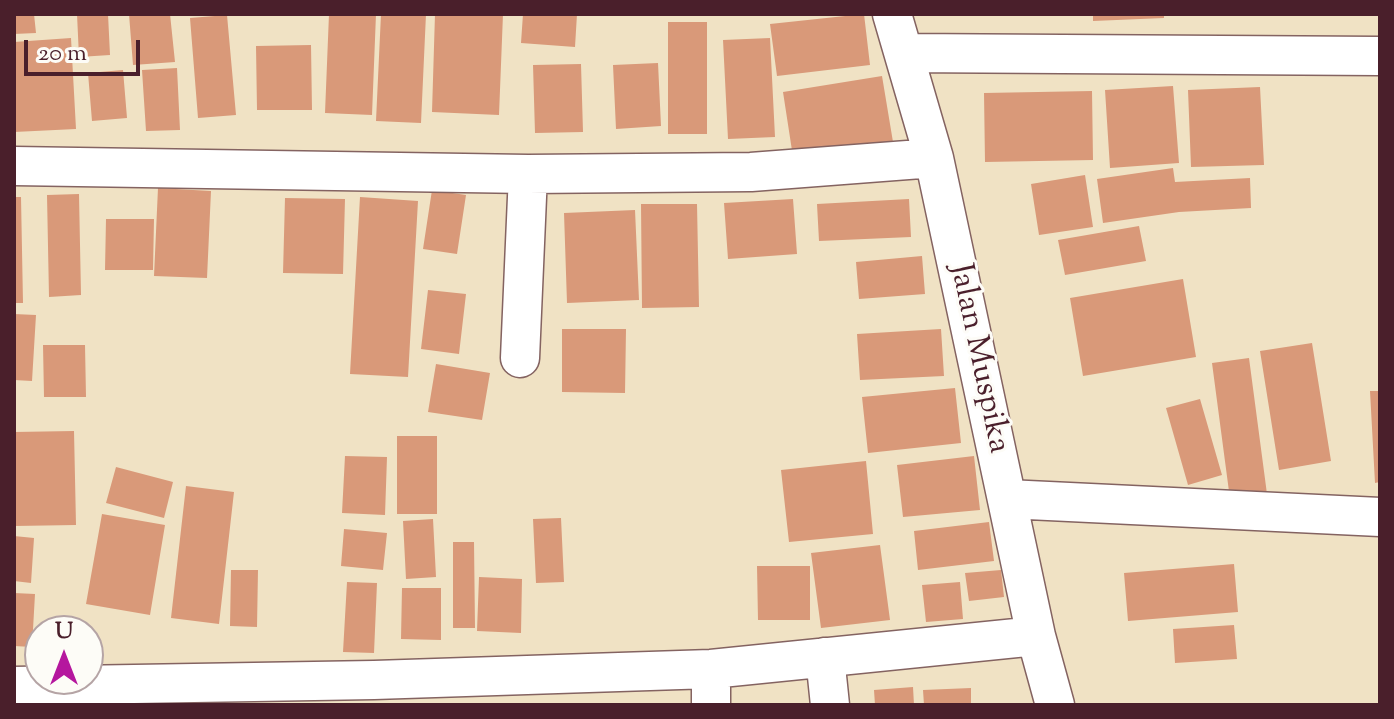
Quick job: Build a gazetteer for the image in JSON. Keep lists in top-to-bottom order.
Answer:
{
  "streets": {
    "street": ["Jalan Muspika"]
  },
  "scale_bar": "20 m",
  "north": "top"
}
